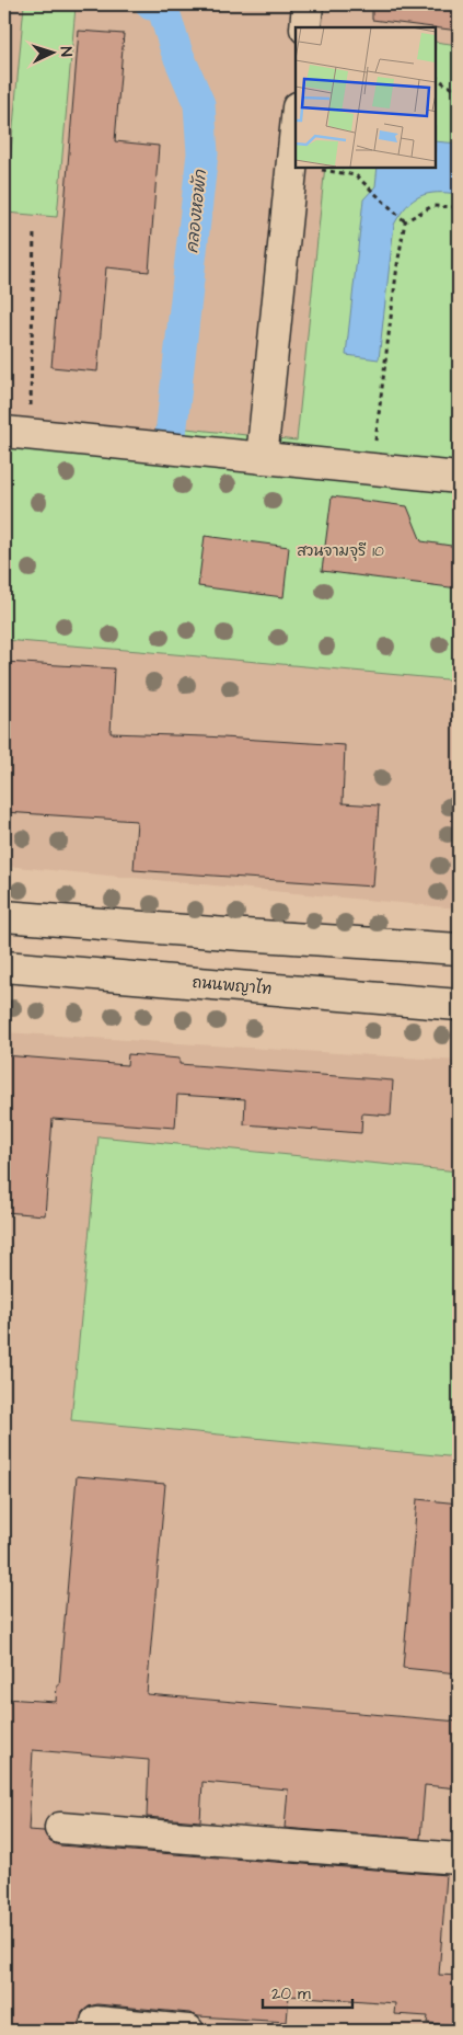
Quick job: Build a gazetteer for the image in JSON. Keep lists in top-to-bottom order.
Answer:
{
  "streets": {
    "main road": ["ถนนพญาไท"]
  },
  "water": ["คลองหอพัก"],
  "parks": ["สวนจามจุรี 10"],
  "scale_bar": "20 m",
  "north": "right"
}
